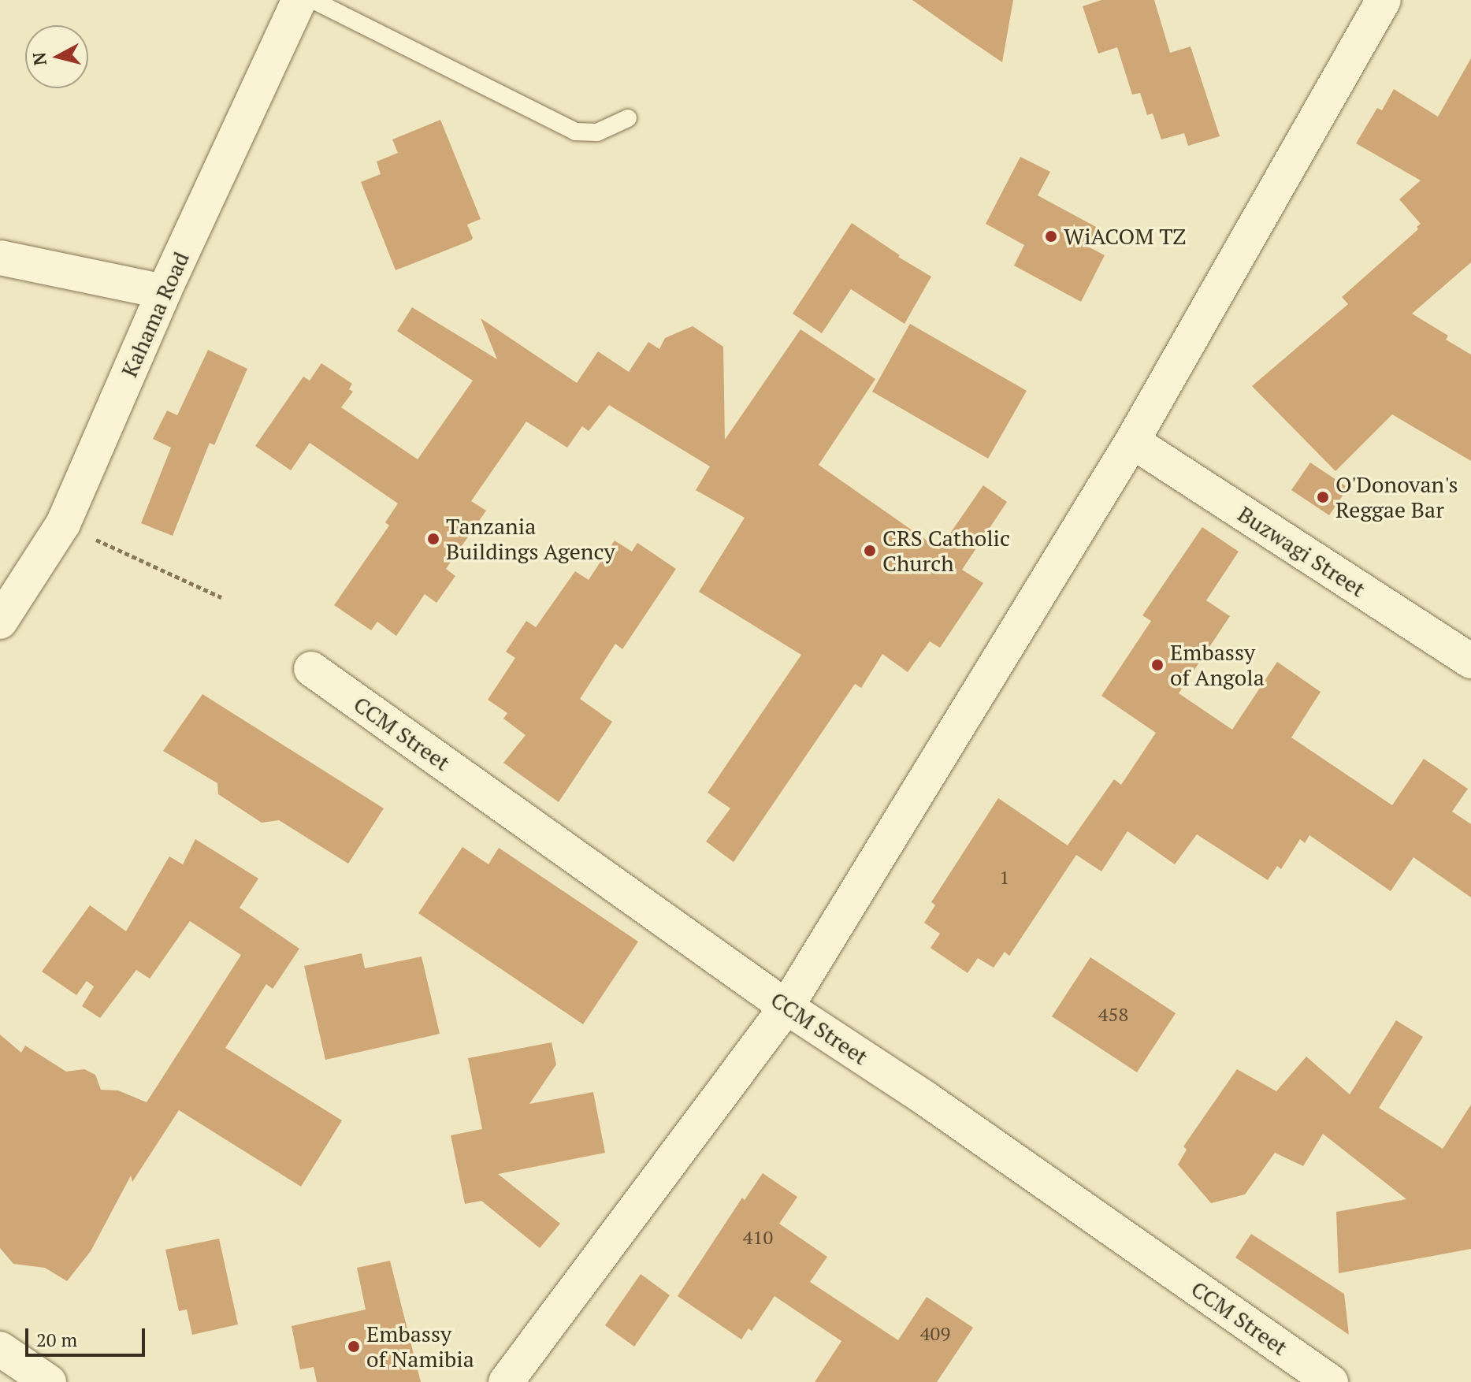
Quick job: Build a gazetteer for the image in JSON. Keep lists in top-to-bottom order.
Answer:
{
  "streets": {
    "street": ["Kahama Road", "Buzwagi Street", "CCM Street"]
  },
  "places": [
    "WiACOM TZ",
    "O'Donovan's Reggae Bar",
    "Tanzania Buildings Agency",
    "CRS Catholic Church",
    "Embassy of Angola",
    "Embassy of Namibia"
  ],
  "house_numbers": [
    "1",
    "458",
    "410",
    "409"
  ],
  "scale_bar": "20 m",
  "north": "left"
}
